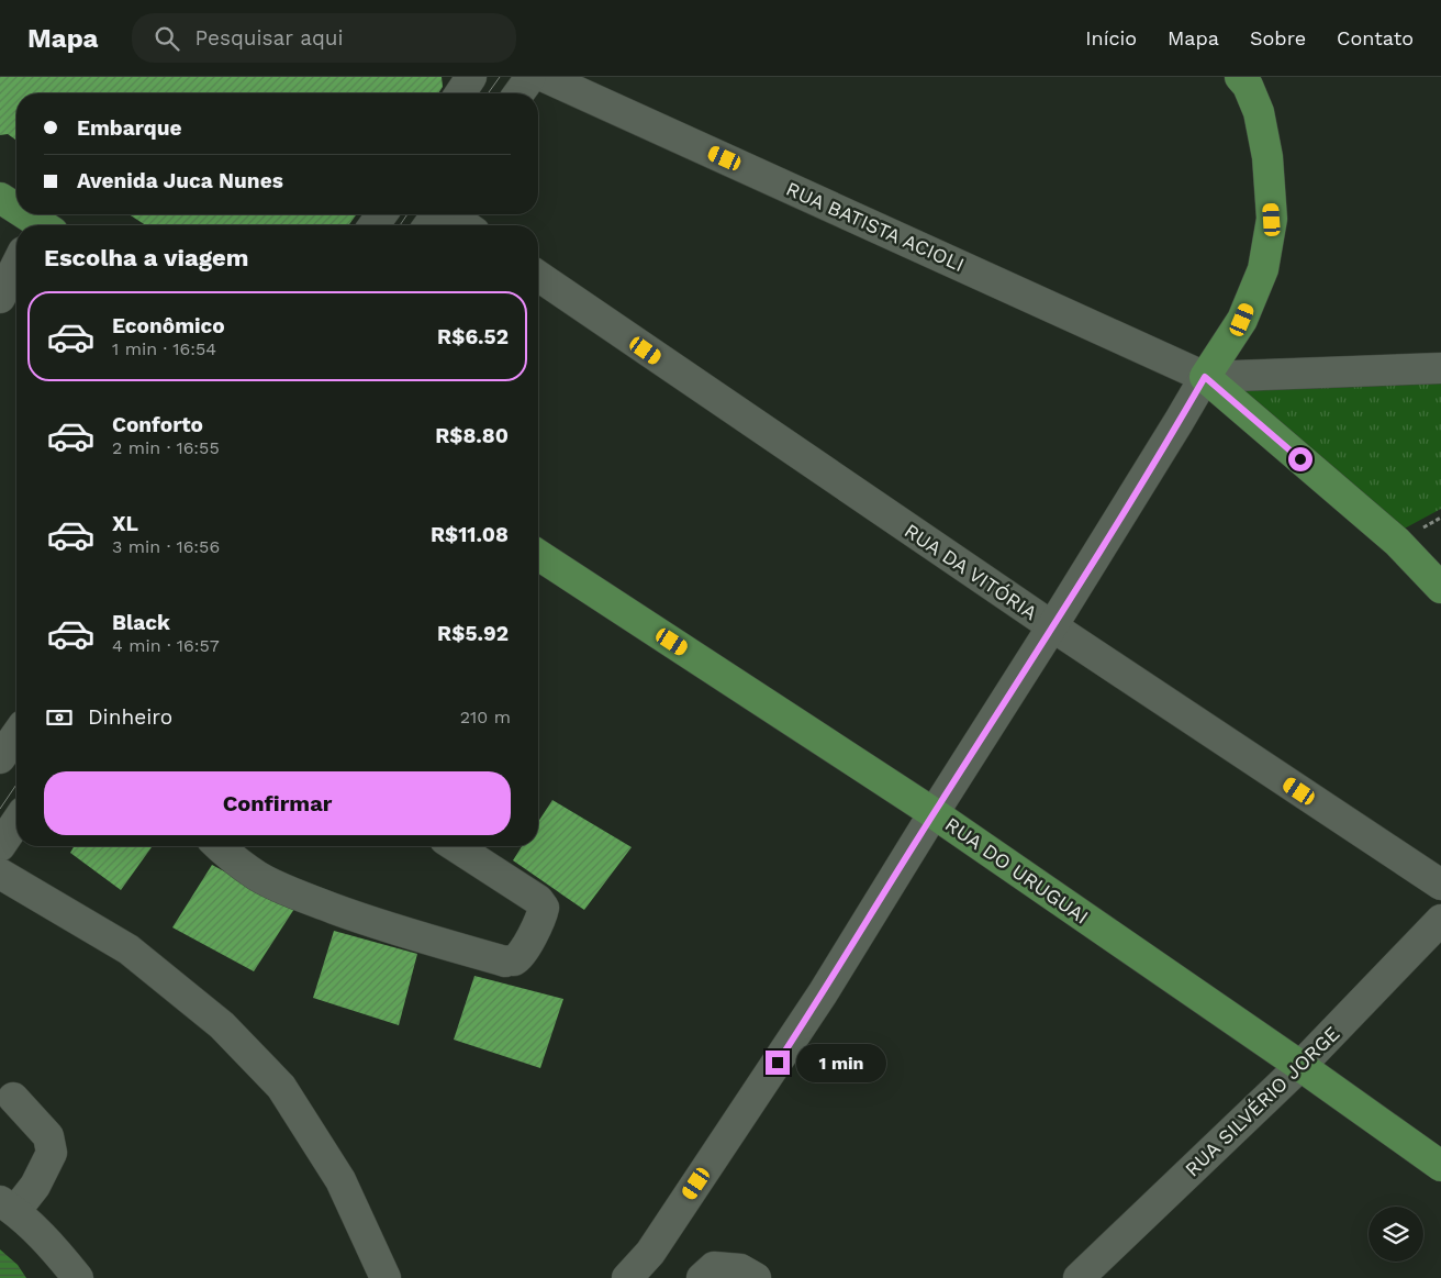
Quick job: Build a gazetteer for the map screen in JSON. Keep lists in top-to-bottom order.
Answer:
{
  "streets": {
    "main road": ["RUA DO URUGUAI"],
    "street": ["RUA BATISTA ACIOLI", "RUA DA VITÓRIA", "RUA SILVÉRIO JORGE"]
  },
  "crossings": [
    ["RUA DO URUGUAI", "RUA SILVÉRIO JORGE"]
  ],
  "page": {
    "header": "Mapa",
    "search": "Pesquisar aqui",
    "nav": [
      "Início",
      "Mapa",
      "Sobre",
      "Contato"
    ],
    "banner": ["Embarque", "Avenida Juca Nunes"],
    "heading": "Escolha a viagem",
    "list": [
      {
        "name": "Econômico",
        "note": "1 min · 16:54",
        "value": "R$6.52"
      },
      {
        "name": "Conforto",
        "note": "2 min · 16:55",
        "value": "R$8.80"
      },
      {
        "name": "XL",
        "note": "3 min · 16:56",
        "value": "R$11.08"
      },
      {
        "name": "Black",
        "note": "4 min · 16:57",
        "value": "R$5.92"
      }
    ],
    "pay": ["Dinheiro", "210 m"],
    "buttons": "Confirmar",
    "bubble": "1 min"
  }
}
